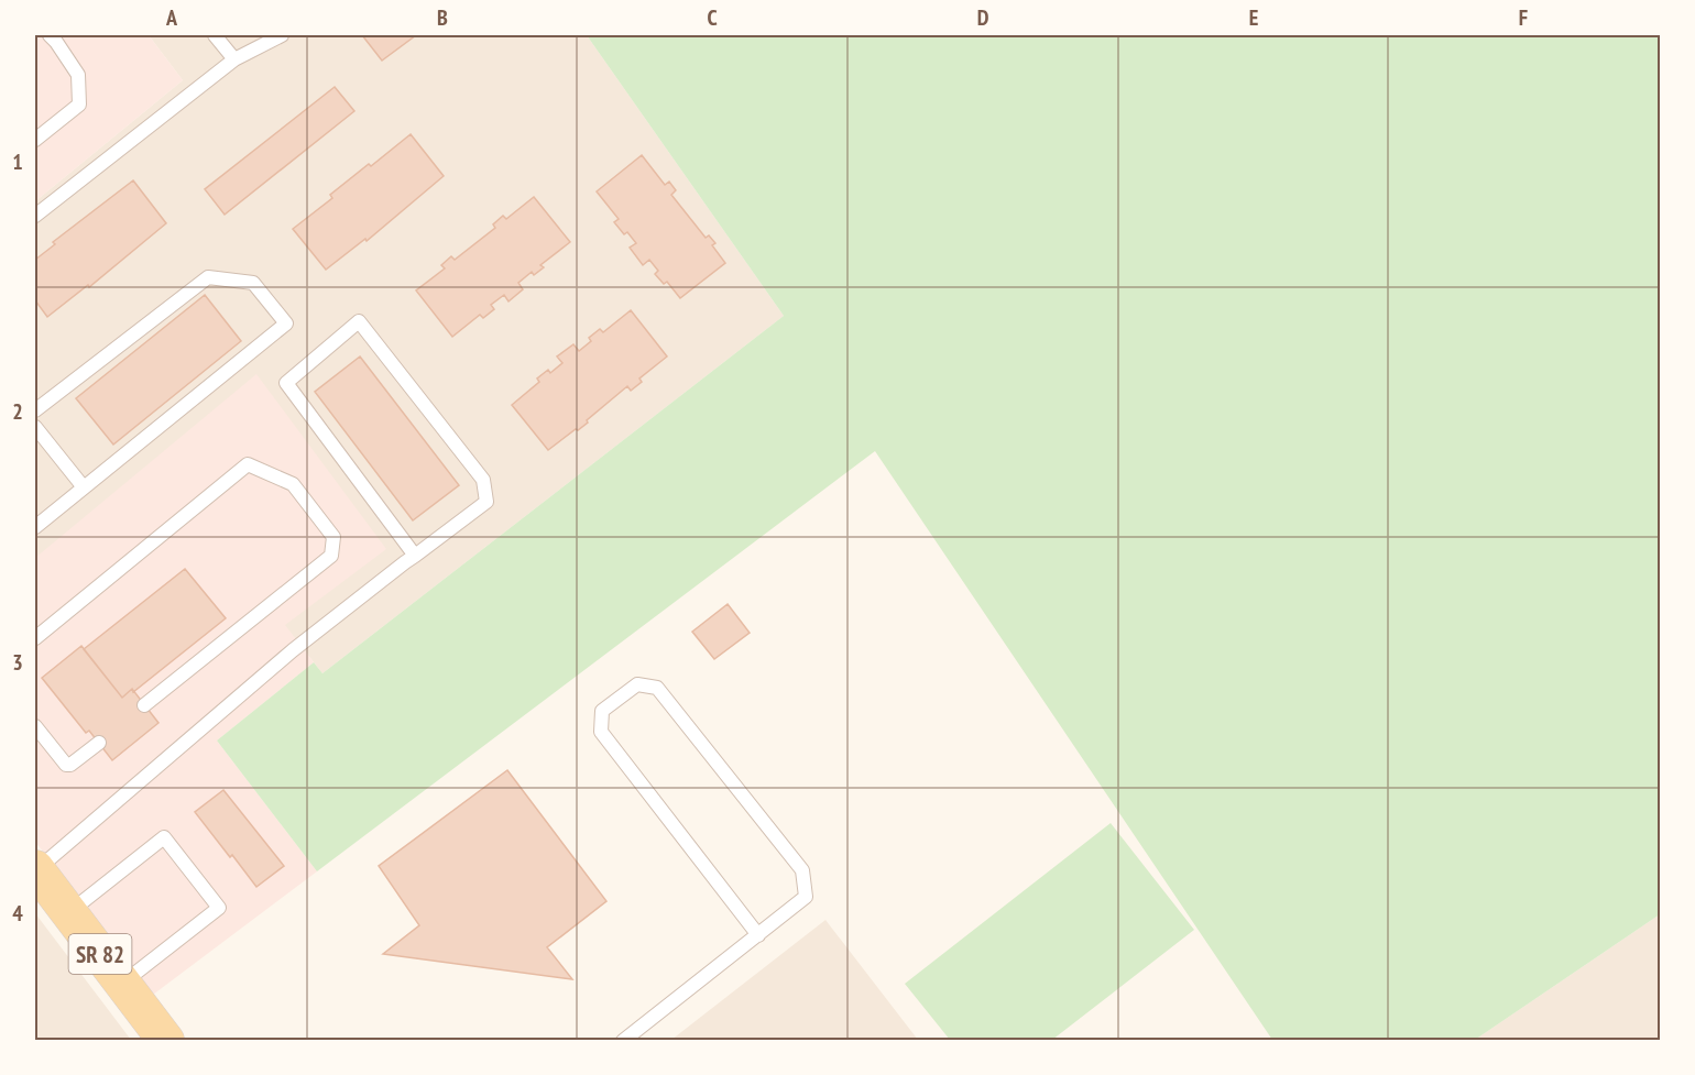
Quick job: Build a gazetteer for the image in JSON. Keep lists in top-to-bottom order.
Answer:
{
  "streets": {
    "main road": ["SR 82"]
  },
  "grid": {
    "columns": [
      "A",
      "B",
      "C",
      "D",
      "E",
      "F"
    ],
    "rows": [
      "1",
      "2",
      "3",
      "4"
    ]
  }
}
